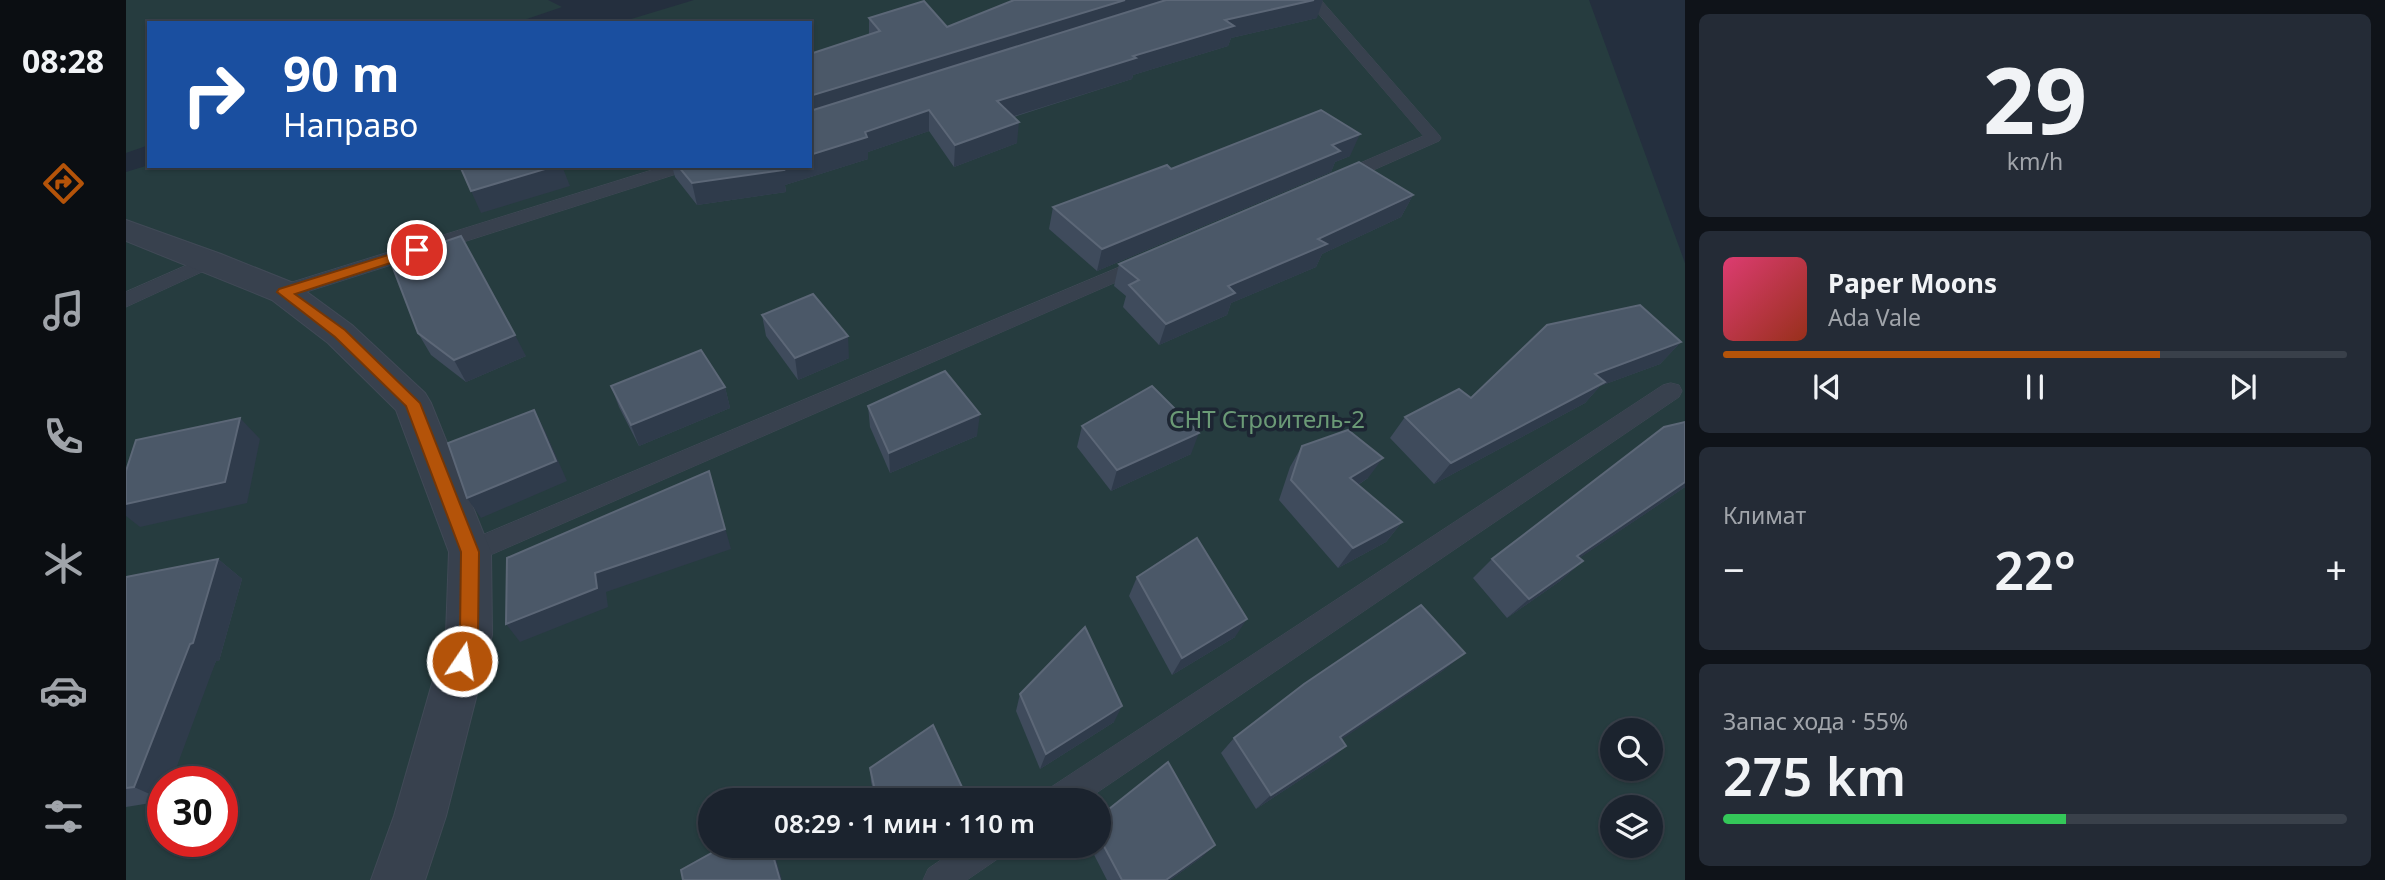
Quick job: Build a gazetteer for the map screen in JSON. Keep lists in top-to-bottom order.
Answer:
{
  "parks": ["СНТ Строитель-2"],
  "page": {
    "tabs": "08:28",
    "tile": [
      ["29", "km/h"],
      "Климат",
      ["Запас хода · 55%", "275 km"]
    ],
    "turn": ["90 m", "Направо"],
    "song": ["Paper Moons", "Ada Vale"],
    "heat": ["−", "22°", "+"],
    "limit": "30",
    "trip": "08:29 · 1 мин · 110 m"
  }
}
